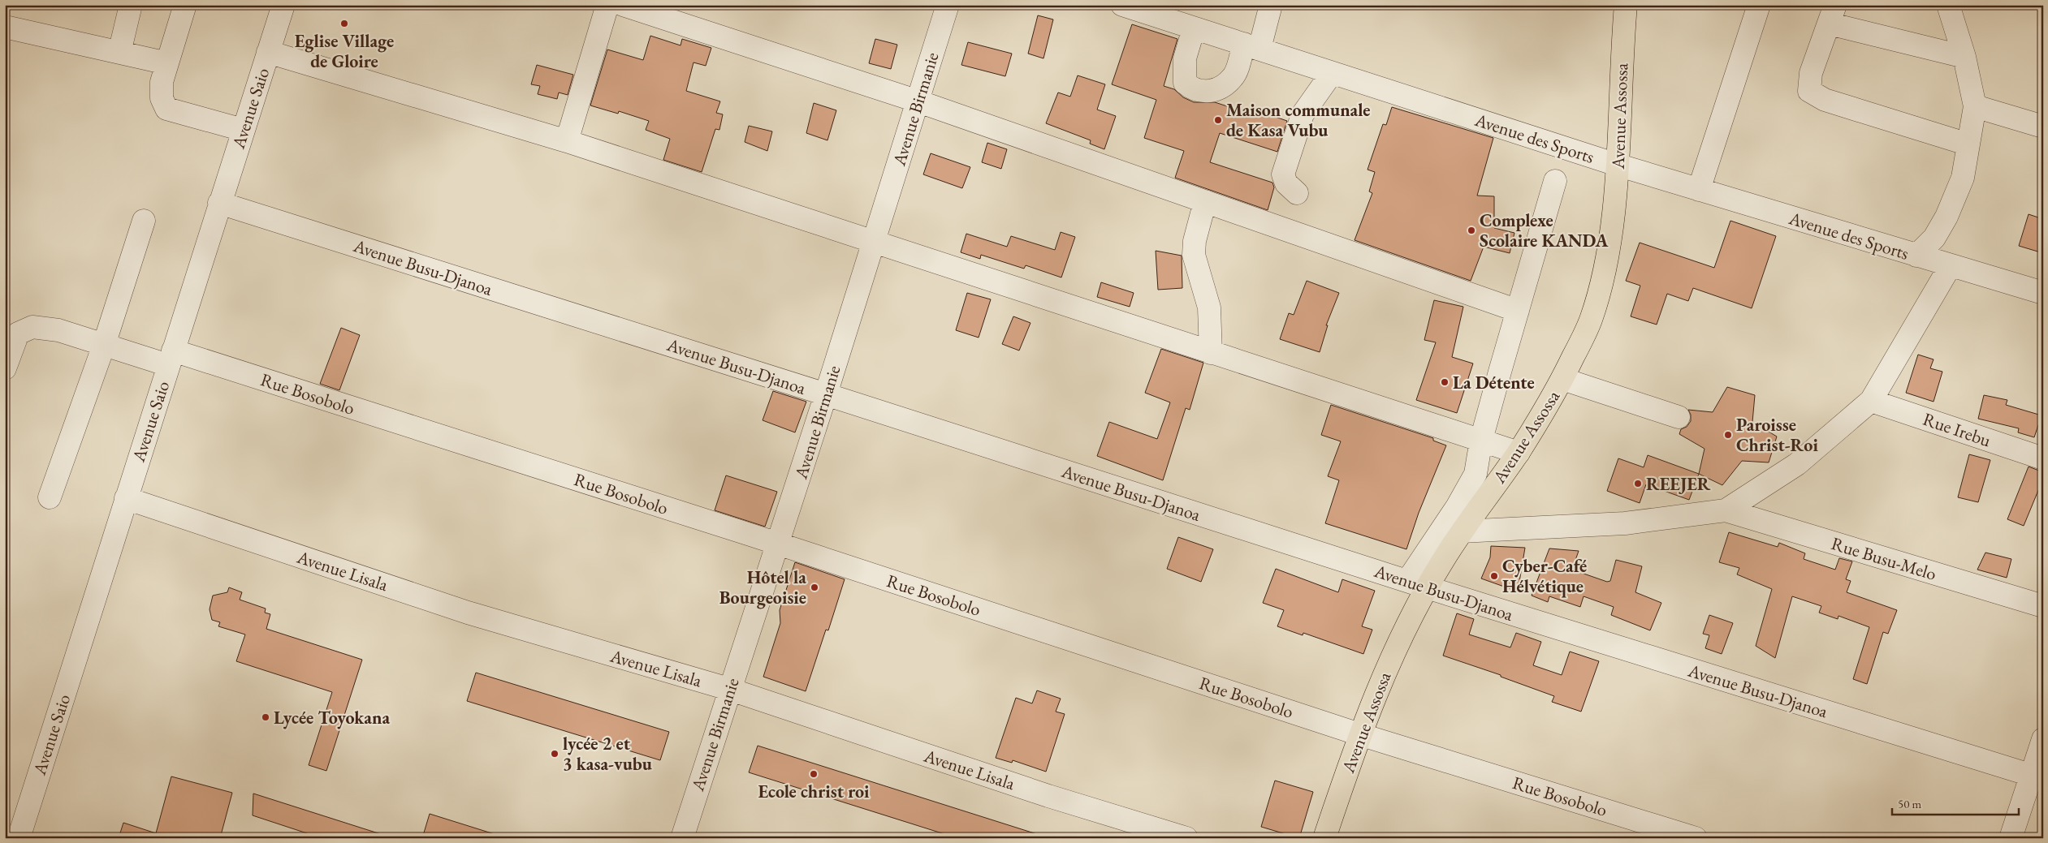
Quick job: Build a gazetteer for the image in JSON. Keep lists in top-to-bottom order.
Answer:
{
  "streets": {
    "main road": ["Avenue Assossa"],
    "street": [
      "Avenue Saio",
      "Avenue Birmanie",
      "Avenue des Sports",
      "Avenue Busu-Djanoa",
      "Rue Bosobolo",
      "Rue Irebu",
      "Rue Busu-Melo",
      "Avenue Lisala"
    ]
  },
  "crossings": [
    ["Avenue Saio", "Avenue Busu-Djanoa"],
    ["Avenue Saio", "Rue Bosobolo"],
    ["Avenue Saio", "Avenue Lisala"],
    ["Avenue Birmanie", "Avenue Busu-Djanoa"],
    ["Avenue Birmanie", "Rue Bosobolo"],
    ["Avenue Birmanie", "Avenue Lisala"],
    ["Avenue Assossa", "Avenue des Sports"],
    ["Avenue Assossa", "Avenue Busu-Djanoa"],
    ["Avenue Assossa", "Rue Bosobolo"]
  ],
  "places": [
    "Eglise Village de Gloire",
    "Maison communale de Kasa Vubu",
    "Complexe Scolaire KANDA",
    "La Détente",
    "Paroisse Christ-Roi",
    "REEJER",
    "Cyber-Café Hélvétique",
    "Hôtel la Bourgeoisie",
    "Lycée Toyokana",
    "lycée 2 et 3 kasa-vubu",
    "Ecole christ roi"
  ],
  "scale_bar": "50 m"
}
